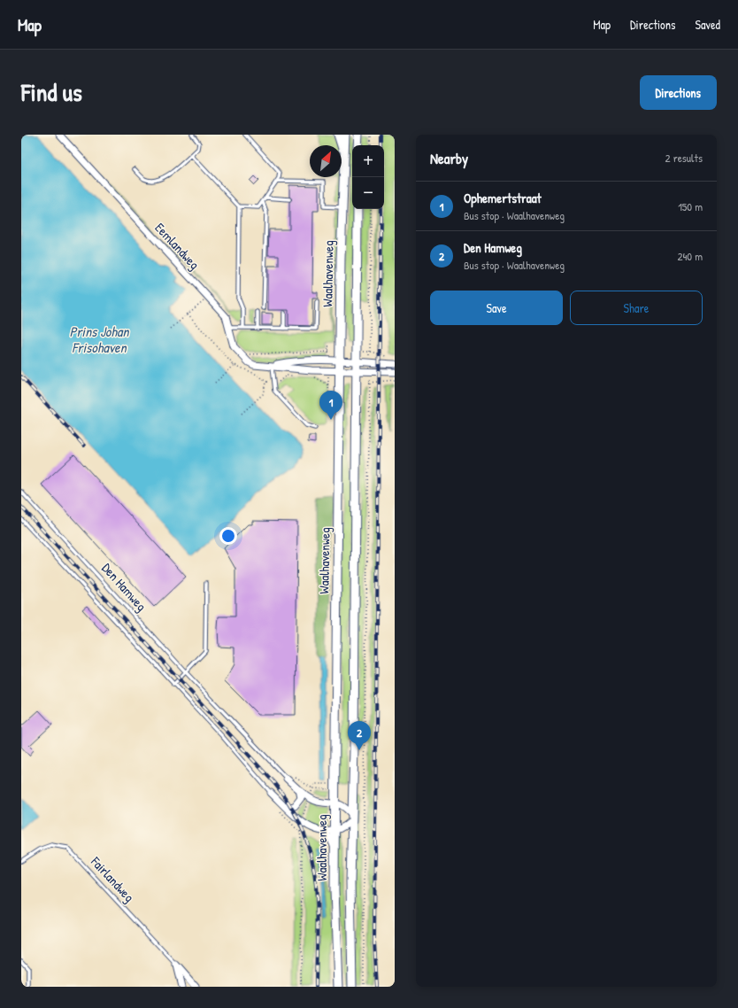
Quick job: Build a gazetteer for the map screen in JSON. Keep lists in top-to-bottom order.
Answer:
{
  "streets": {
    "street": [
      "Eemlandweg",
      "Waalhavenweg",
      "Den Hamweg",
      "Fairlandweg"
    ]
  },
  "crossings": [
    ["Eemlandweg", "Waalhavenweg"],
    ["Waalhavenweg", "Den Hamweg"]
  ],
  "water": ["Prins Johan Frisohaven"],
  "north": "top right",
  "page": {
    "header": "Map",
    "nav": ["Map", "Directions", "Saved"],
    "title": "Find us",
    "buttons": [
      "Directions",
      ["Save", "Share"]
    ],
    "heading": ["Nearby", "2 results"],
    "map_buttons": ["+", "−"],
    "list": [
      {
        "mark": "1",
        "name": "Ophemertstraat",
        "note": "Bus stop · Waalhavenweg",
        "value": "150 m"
      },
      {
        "mark": "2",
        "name": "Den Hamweg",
        "note": "Bus stop · Waalhavenweg",
        "value": "240 m"
      }
    ],
    "pins": ["1", "2"]
  }
}
